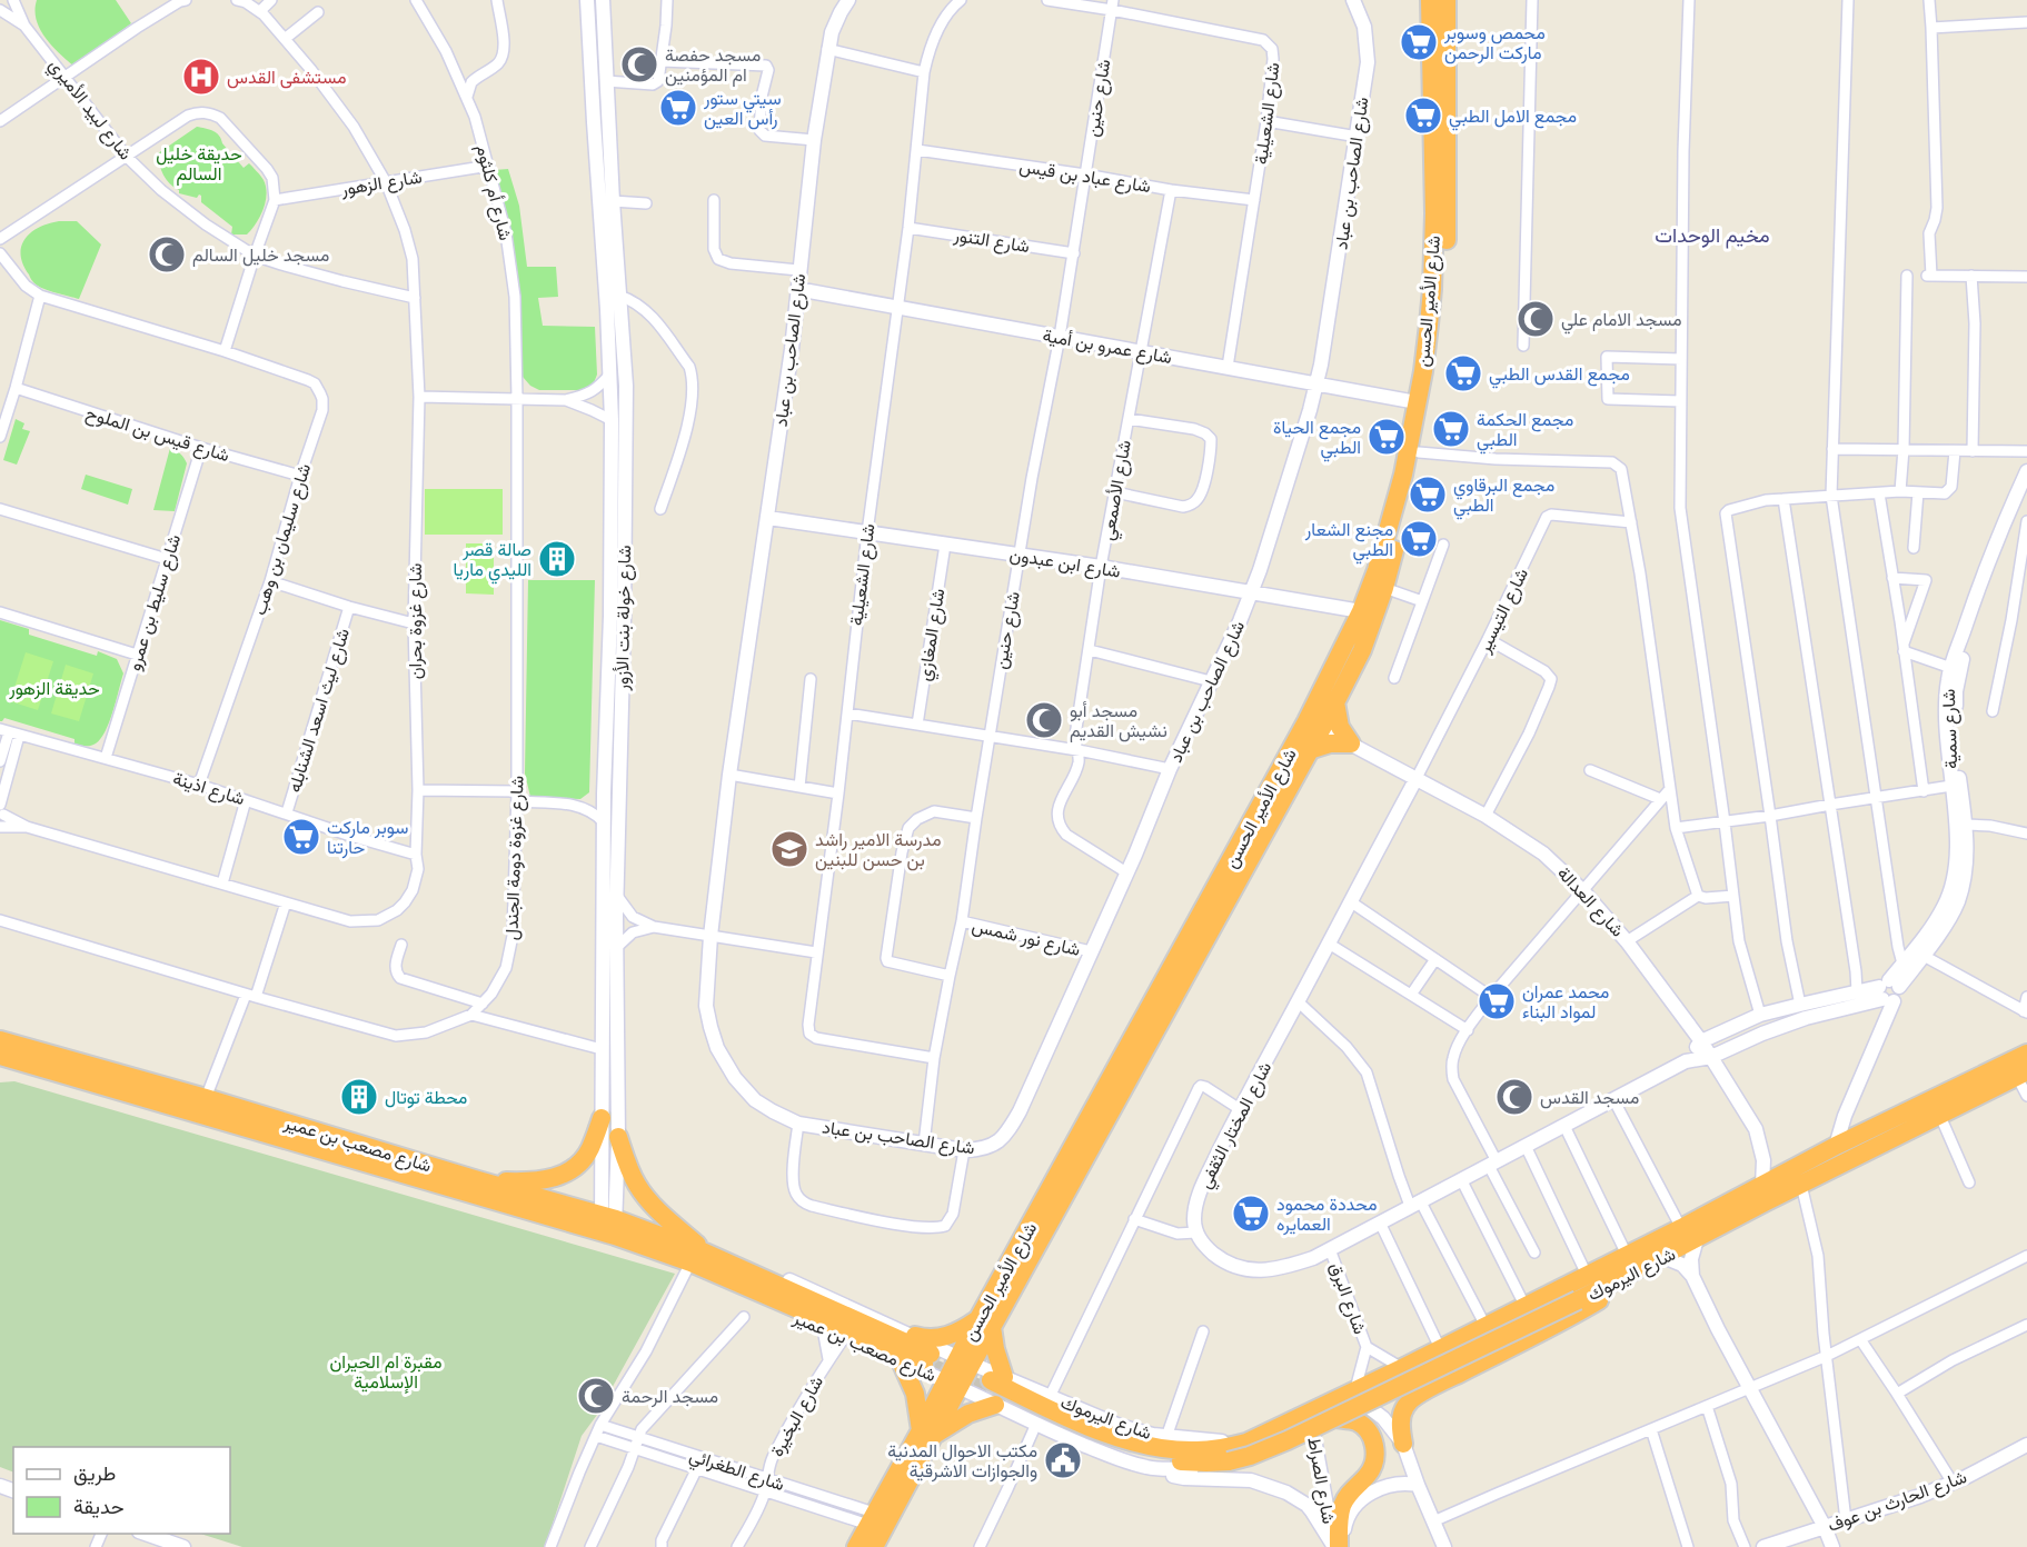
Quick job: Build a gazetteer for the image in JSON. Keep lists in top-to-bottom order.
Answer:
{
  "streets": {
    "highway": ["شارع الأمير الحسن", "شارع مصعب بن عمير", "شارع اليرموك"],
    "street": [
      "شارع حنين",
      "شارع لبيد الأميري",
      "شارع الشعيلية",
      "شارع الصاحب بن عباد",
      "شارع عباد بن قيس",
      "شارع الزهور",
      "شارع أم كلثوم",
      "شارع التنور",
      "شارع عمرو بن أمية",
      "شارع قيس بن الملوح",
      "شارع الأصمعي",
      "شارع سليمان بن وهب",
      "شارع ابن عبدون",
      "شارع سليط بن عمرو",
      "شارع التيسير",
      "شارع خولة بنت الأزور",
      "شارع غزوة بحران",
      "شارع المغازي",
      "شارع ليث اسعد الشنابله",
      "شارع سمية",
      "شارع اذينة",
      "شارع غزوة دومة الجندل",
      "شارع العدالة",
      "شارع نور شمس",
      "شارع المختار الثقفي",
      "شارع البرق",
      "شارع البخيرة",
      "شارع الطغرائي",
      "شارع الصراط",
      "شارع الحارث بن عوف"
    ]
  },
  "crossings": [
    ["شارع حنين", "شارع الشعيلية"],
    ["شارع حنين", "شارع الصاحب بن عباد"],
    ["شارع حنين", "شارع عباد بن قيس"],
    ["شارع حنين", "شارع التنور"],
    ["شارع حنين", "شارع عمرو بن أمية"],
    ["شارع حنين", "شارع ابن عبدون"],
    ["شارع حنين", "شارع نور شمس"],
    ["شارع لبيد الأميري", "شارع غزوة بحران"],
    ["شارع الشعيلية", "شارع عباد بن قيس"],
    ["شارع الشعيلية", "شارع التنور"],
    ["شارع الشعيلية", "شارع عمرو بن أمية"],
    ["شارع الشعيلية", "شارع ابن عبدون"],
    ["شارع الصاحب بن عباد", "شارع عمرو بن أمية"],
    ["شارع الصاحب بن عباد", "شارع الأصمعي"],
    ["شارع الصاحب بن عباد", "شارع ابن عبدون"],
    ["شارع الصاحب بن عباد", "شارع نور شمس"],
    ["شارع عباد بن قيس", "شارع الأصمعي"],
    ["شارع الزهور", "شارع أم كلثوم"],
    ["شارع الزهور", "شارع غزوة بحران"],
    ["شارع أم كلثوم", "شارع غزوة دومة الجندل"],
    ["شارع الأمير الحسن", "شارع عمرو بن أمية"],
    ["شارع الأمير الحسن", "شارع ابن عبدون"],
    ["شارع الأمير الحسن", "شارع العدالة"],
    ["شارع الأمير الحسن", "شارع مصعب بن عمير"],
    ["شارع الأمير الحسن", "شارع اليرموك"],
    ["شارع الأمير الحسن", "شارع الطغرائي"],
    ["شارع عمرو بن أمية", "شارع الأصمعي"],
    ["شارع قيس بن الملوح", "شارع سليمان بن وهب"],
    ["شارع قيس بن الملوح", "شارع سليط بن عمرو"],
    ["شارع الأصمعي", "شارع ابن عبدون"],
    ["شارع سليمان بن وهب", "شارع اذينة"],
    ["شارع ابن عبدون", "شارع المغازي"],
    ["شارع سليط بن عمرو", "شارع اذينة"],
    ["شارع التيسير", "شارع العدالة"],
    ["شارع التيسير", "شارع المختار الثقفي"],
    ["شارع خولة بنت الأزور", "شارع مصعب بن عمير"],
    ["شارع غزوة بحران", "شارع اذينة"],
    ["شارع ليث اسعد الشنابله", "شارع اذينة"],
    ["شارع العدالة", "شارع المختار الثقفي"],
    ["شارع العدالة", "شارع اليرموك"],
    ["شارع مصعب بن عمير", "شارع اليرموك"],
    ["شارع مصعب بن عمير", "شارع البخيرة"],
    ["شارع اليرموك", "شارع البرق"],
    ["شارع اليرموك", "شارع الصراط"],
    ["شارع البخيرة", "شارع الطغرائي"]
  ],
  "districts": ["مخيم الوحدات"],
  "parks": ["حديقة خليل السالم", "حديقة الزهور", "مقبرة ام الحيران الإسلامية"],
  "places": {
    "supermarket": [
      "محمص وسوبر ماركت الرحمن",
      "سيتي ستور رأس العين",
      "مجمع الامل الطبي",
      "مجمع القدس الطبي",
      "مجمع الحكمة الطبي",
      "مجمع الحياة الطبي",
      "مجمع البرقاوي الطبي",
      "مجنع الشعار الطبي",
      "سوبر ماركت حارتنا",
      "محمد عمران لمواد البناء",
      "محددة محمود العمايره"
    ],
    "mosque": [
      "مسجد حفصة ام المؤمنين",
      "مسجد خليل السالم",
      "مسجد الامام علي",
      "مسجد أبو نشيش القديم",
      "مسجد القدس",
      "مسجد الرحمة"
    ],
    "hospital": ["مستشفى القدس"],
    "building": ["صالة قصر الليدي ماريا", "محطة توتال"],
    "school or university": ["مدرسة الامير راشد بن حسن للبنين"],
    "public building": ["مكتب الاحوال المدنية والجوازات الاشرقية"]
  },
  "legend": ["طريق", "حديقة"]
}
